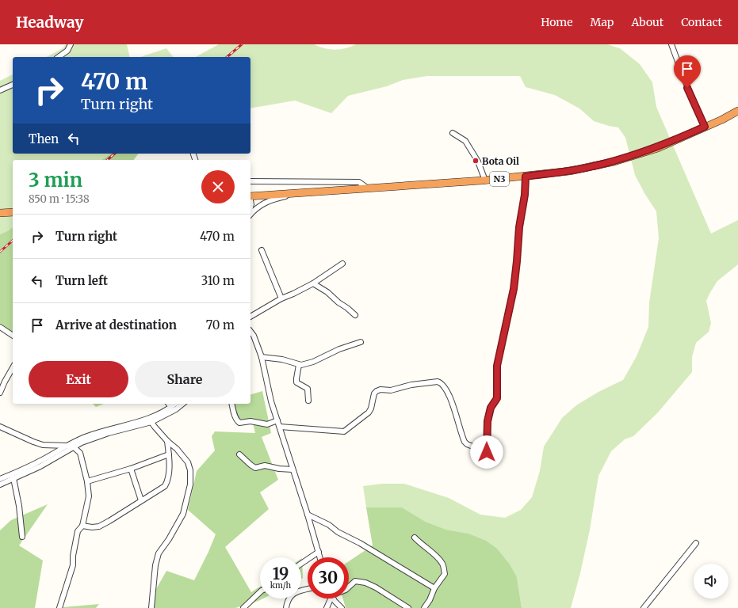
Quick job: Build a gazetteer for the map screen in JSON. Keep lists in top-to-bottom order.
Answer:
{
  "streets": {
    "highway": ["N3"]
  },
  "places": ["Bota Oil"],
  "page": {
    "header": "Headway",
    "nav": [
      "Home",
      "Map",
      "About",
      "Contact"
    ],
    "turn": ["470 m", "Turn right"],
    "then": "Then",
    "heading": ["3 min", "850 m · 15:38"],
    "list": [
      {
        "name": "Turn right",
        "value": "470 m"
      },
      {
        "name": "Turn left",
        "value": "310 m"
      },
      {
        "name": "Arrive at destination",
        "value": "70 m"
      }
    ],
    "buttons": ["Exit", "Share"],
    "speed": "19 km/h",
    "limit": "30"
  }
}
